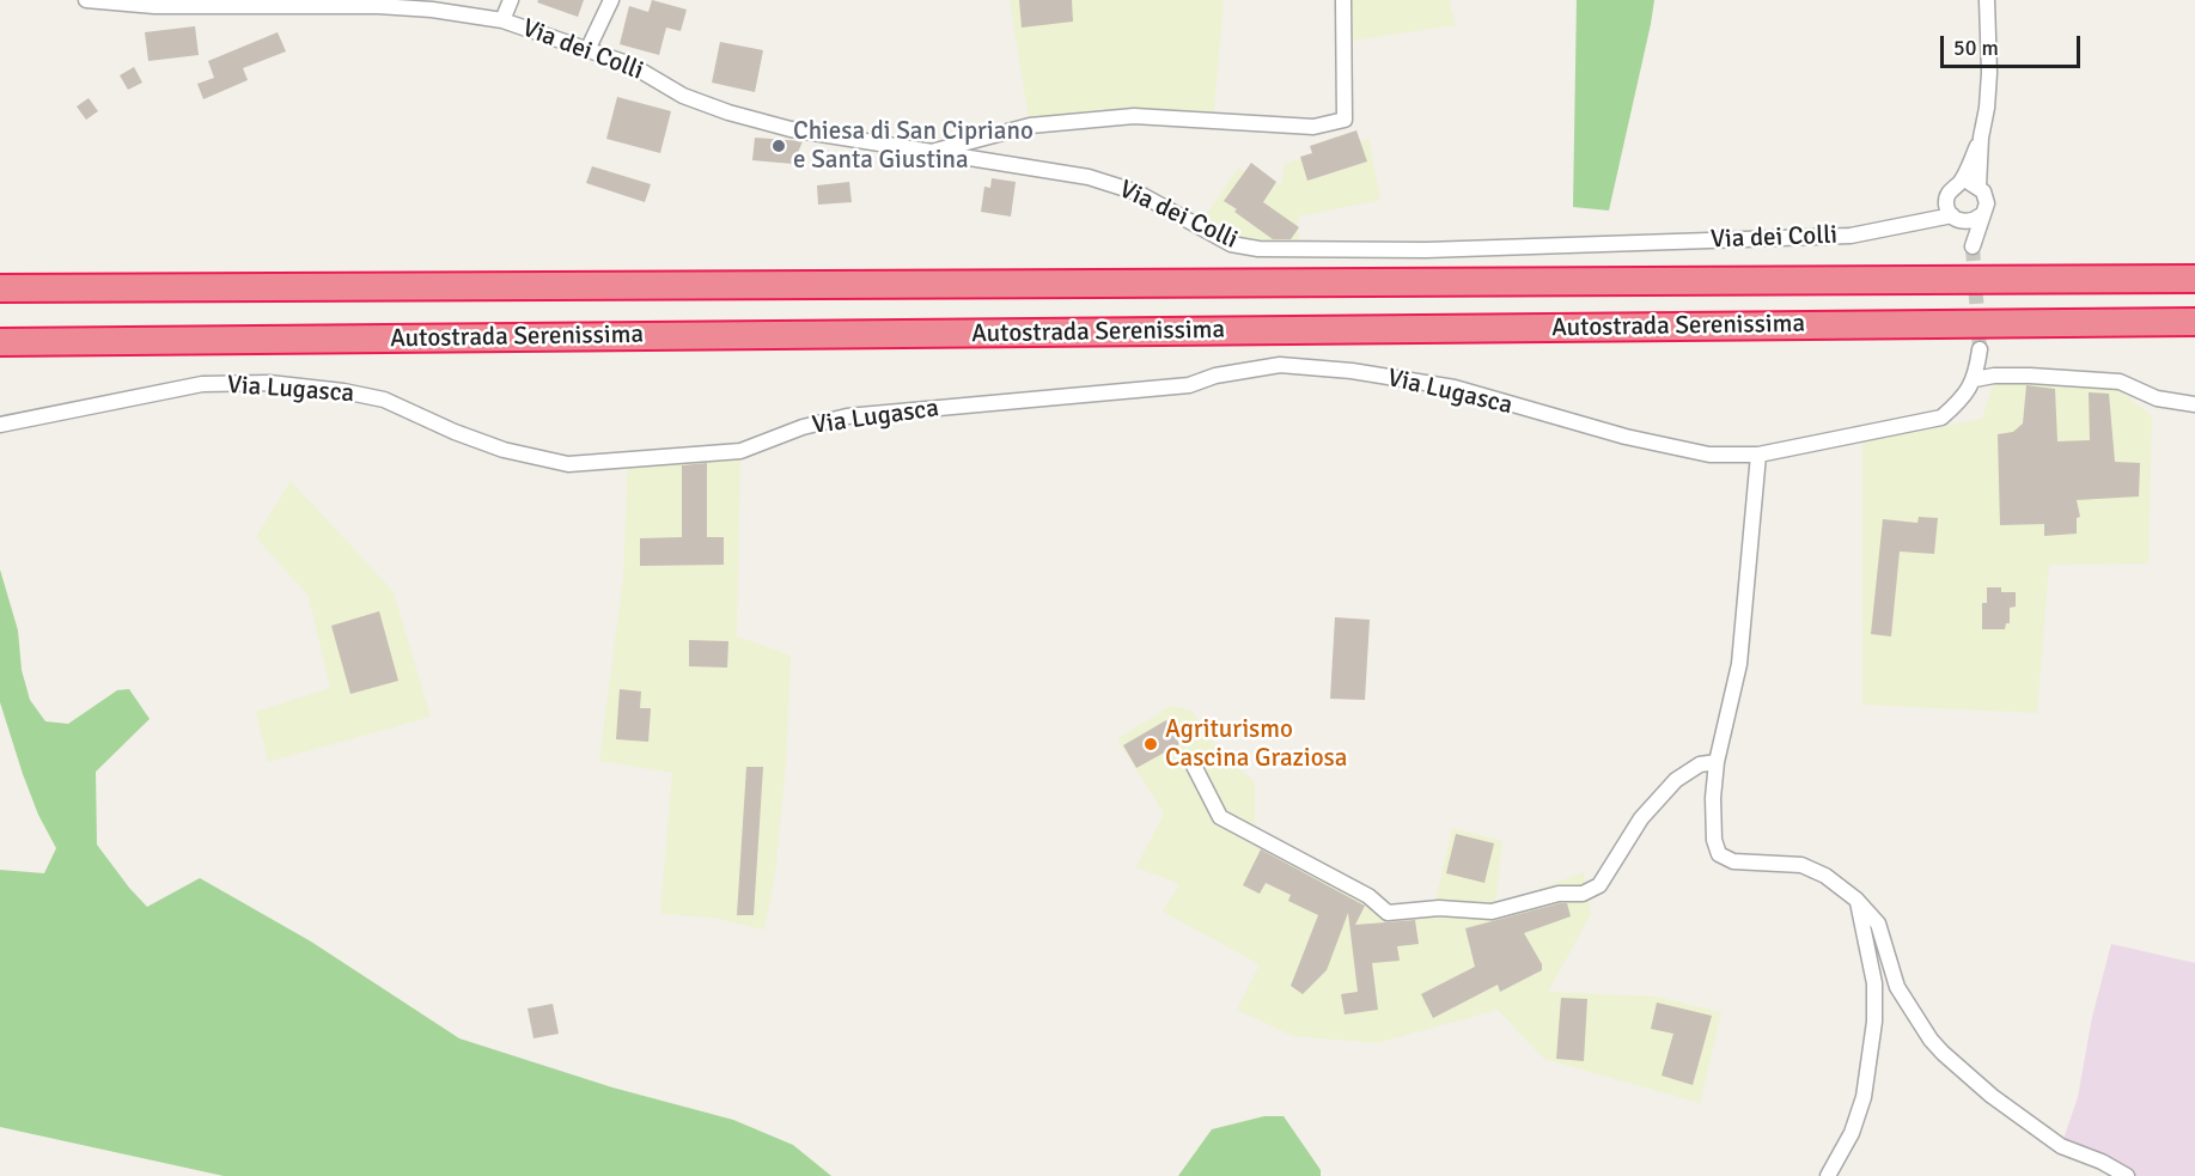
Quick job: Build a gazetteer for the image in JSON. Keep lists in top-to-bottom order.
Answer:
{
  "streets": {
    "highway": ["Autostrada Serenissima"],
    "street": ["Via dei Colli", "Via Lugasca"]
  },
  "places": ["Chiesa di San Cipriano e Santa Giustina", "Agriturismo Cascina Graziosa"],
  "scale_bar": "50 m"
}
